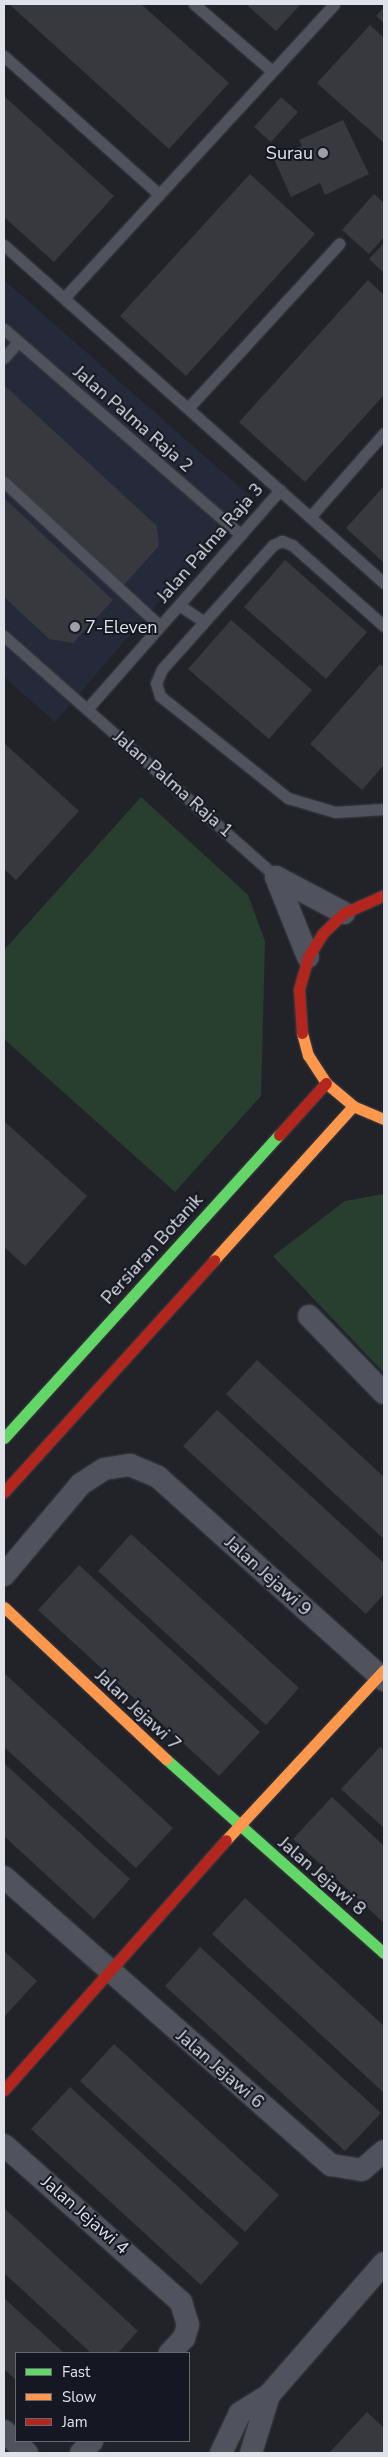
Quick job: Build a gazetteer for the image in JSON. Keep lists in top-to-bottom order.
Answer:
{
  "streets": {
    "main road": ["Persiaran Botanik", "Jalan Jejawi 7", "Jalan Jejawi 8"],
    "street": [
      "Jalan Palma Raja 1",
      "Jalan Jejawi 9",
      "Jalan Jejawi 6",
      "Jalan Jejawi 4"
    ],
    "lane": ["Jalan Palma Raja 2", "Jalan Palma Raja 3"]
  },
  "crossings": [
    ["Jalan Palma Raja 2", "Jalan Palma Raja 3"],
    ["Jalan Palma Raja 3", "Jalan Palma Raja 1"],
    ["Jalan Jejawi 7", "Jalan Jejawi 8"]
  ],
  "places": ["Surau", "7-Eleven"],
  "legend": ["Fast", "Slow", "Jam"]
}
